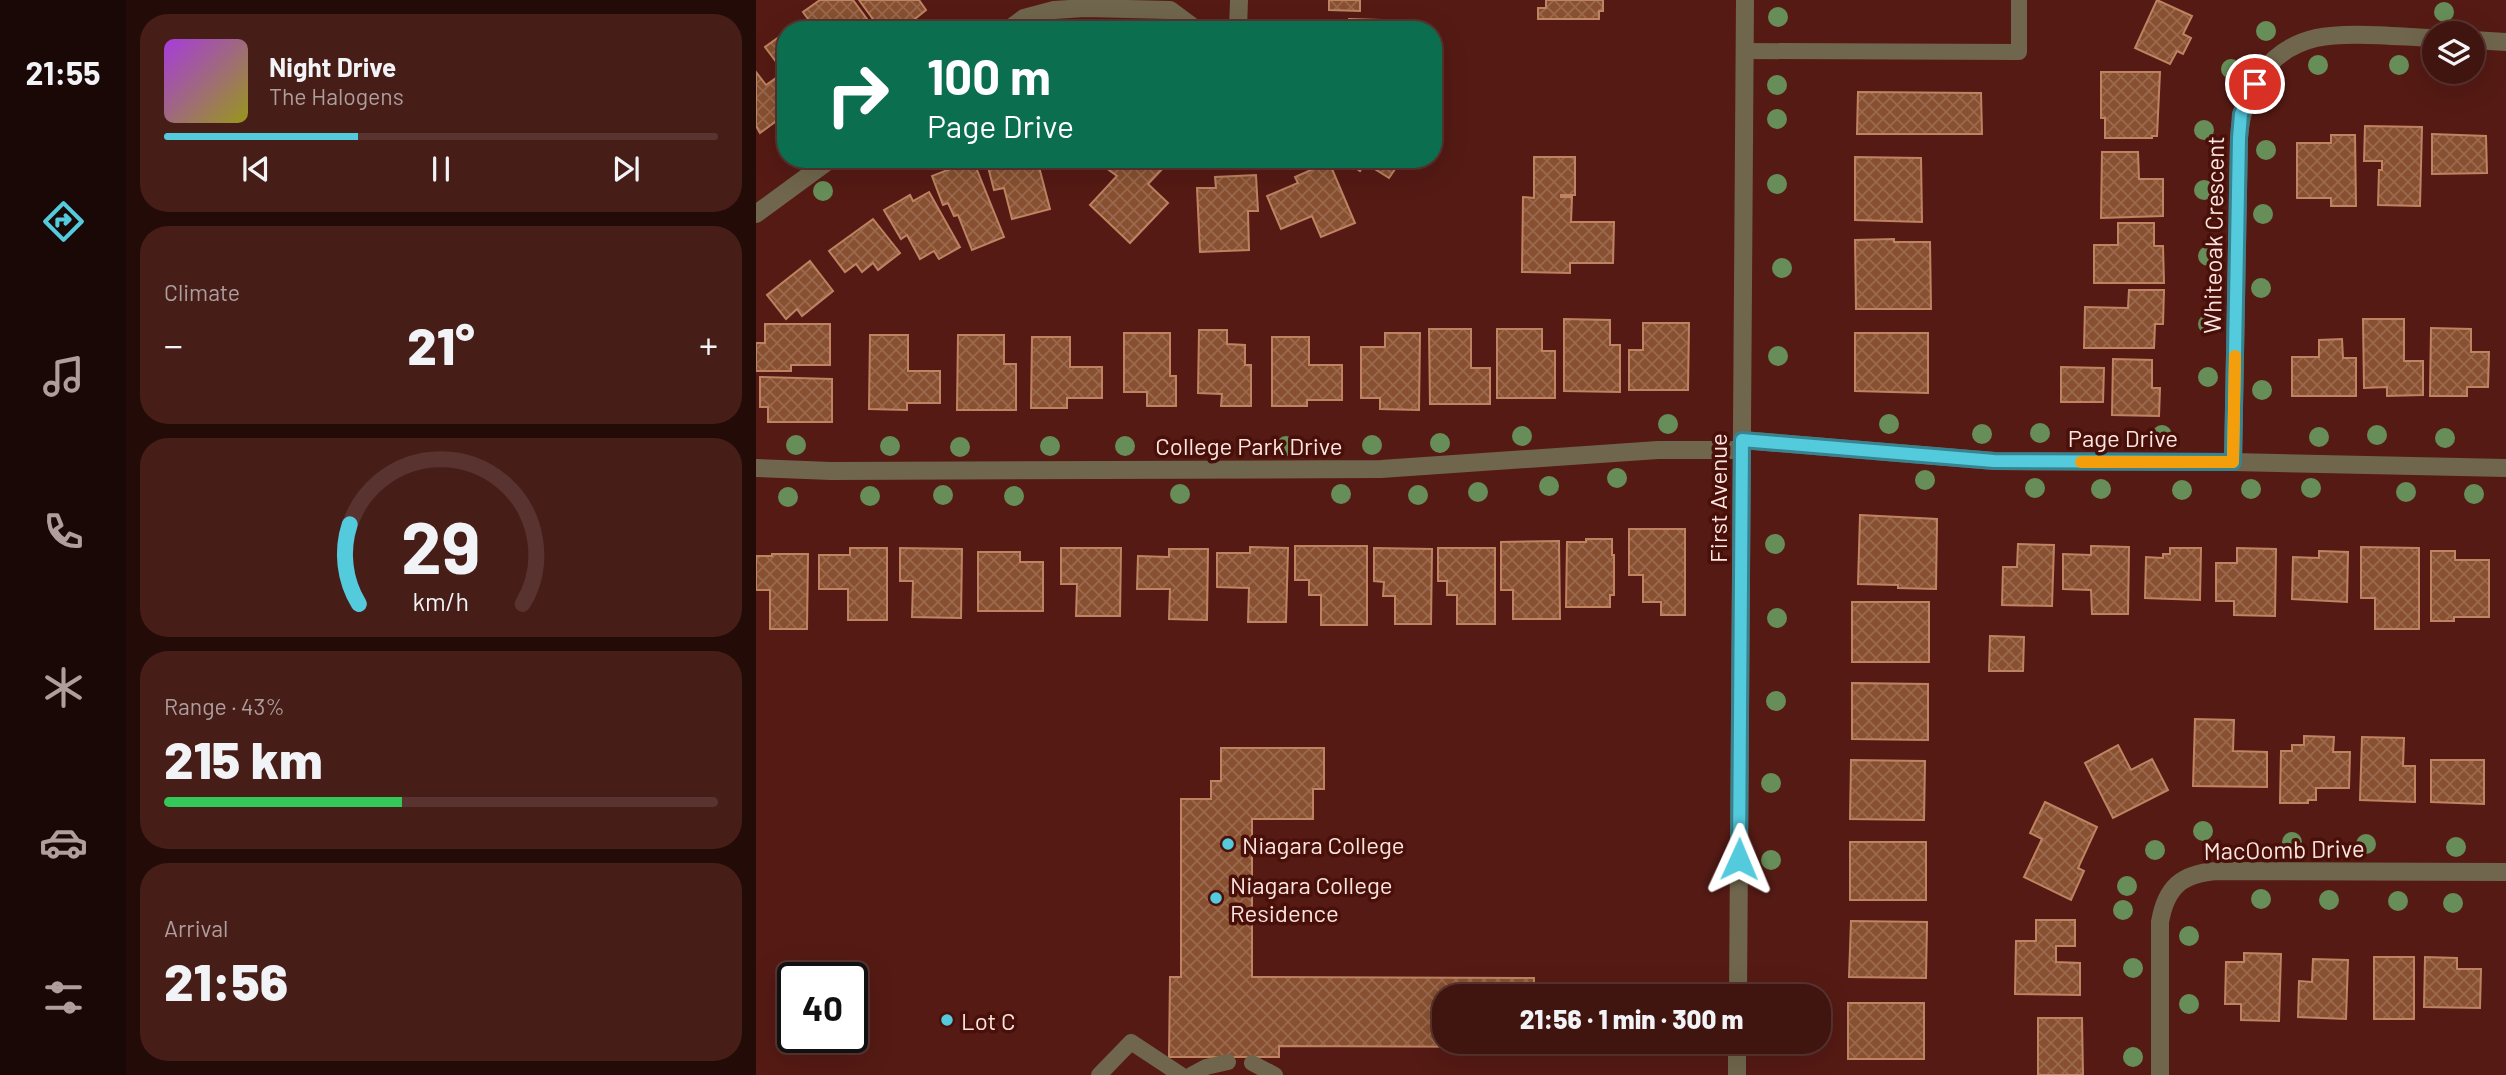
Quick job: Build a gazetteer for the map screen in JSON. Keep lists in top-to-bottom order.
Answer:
{
  "streets": {
    "street": [
      "Whiteoak Crescent",
      "Page Drive",
      "College Park Drive",
      "First Avenue",
      "MacOomb Drive"
    ]
  },
  "crossings": [
    ["Whiteoak Crescent", "Page Drive"],
    ["Page Drive", "College Park Drive"],
    ["Page Drive", "First Avenue"],
    ["College Park Drive", "First Avenue"]
  ],
  "places": ["Niagara College", "Niagara College Residence", "Lot C"],
  "page": {
    "tabs": "21:55",
    "turn": ["100 m", "Page Drive"],
    "song": ["Night Drive", "The Halogens"],
    "tile": [
      "Climate",
      ["Range · 43%", "215 km"],
      ["Arrival", "21:56"]
    ],
    "heat": ["−", "21°", "+"],
    "limit": "40",
    "trip": "21:56 · 1 min · 300 m",
    "gauge": ["29", "km/h"]
  }
}
